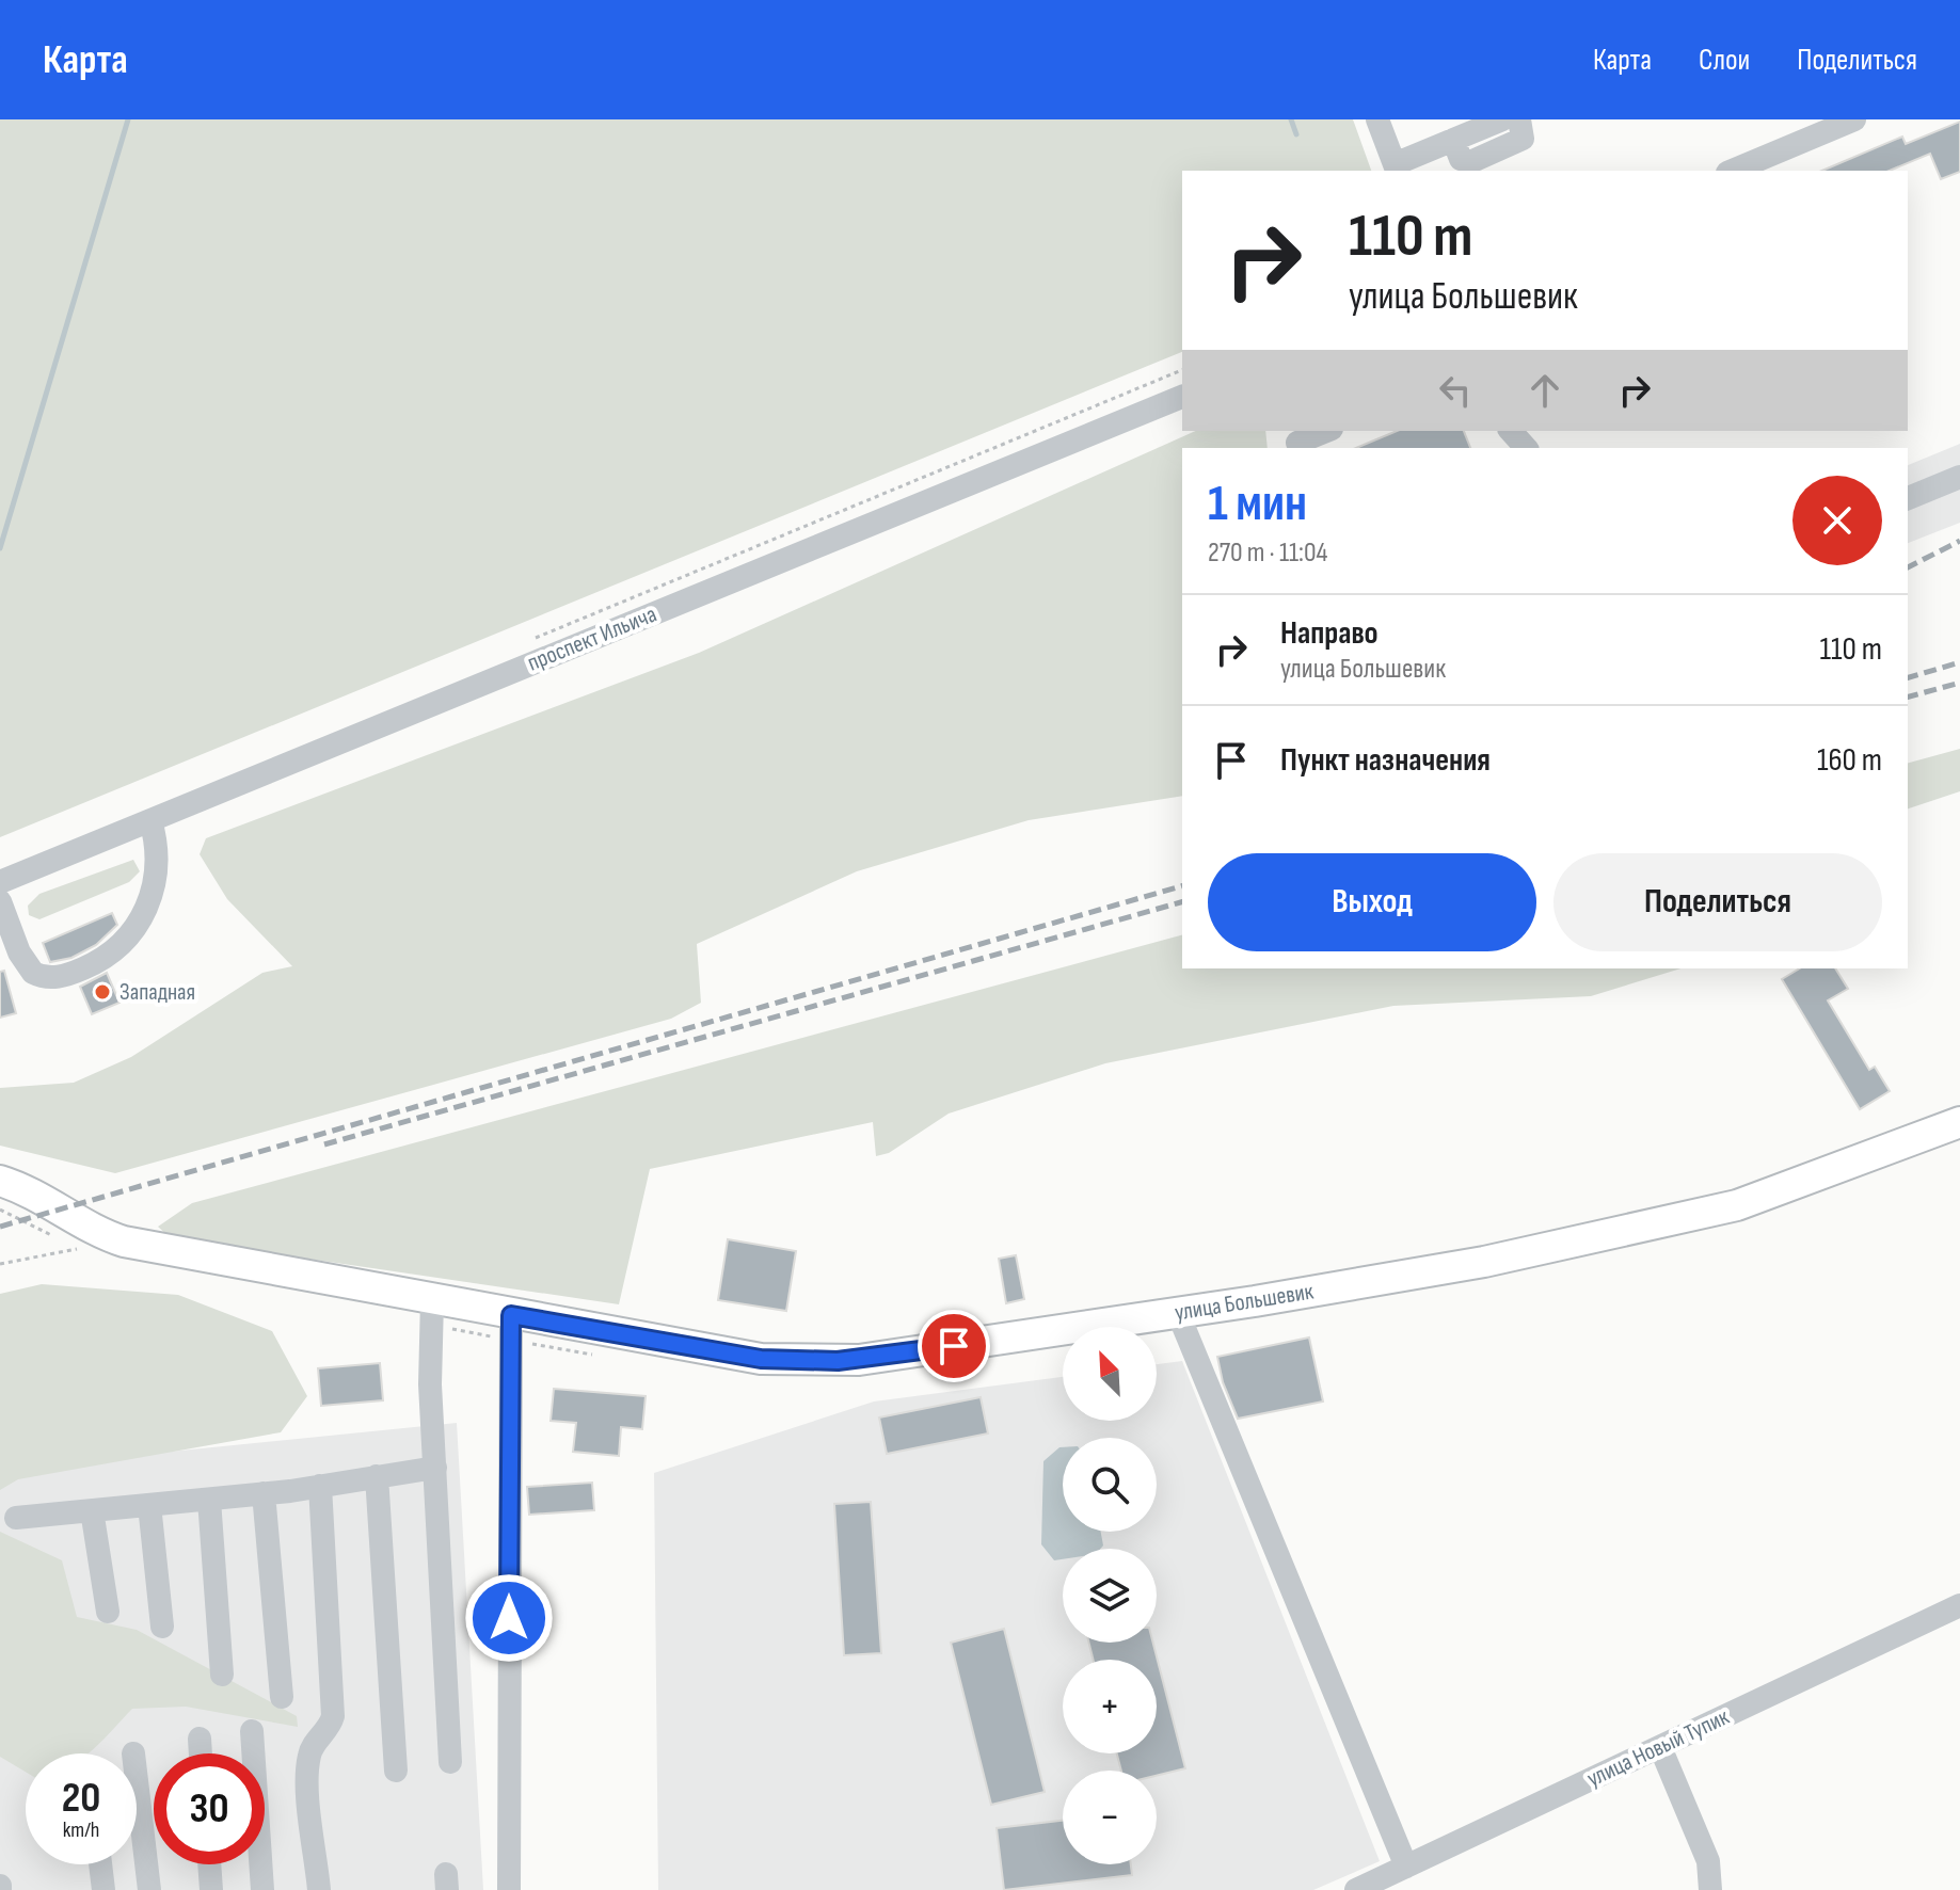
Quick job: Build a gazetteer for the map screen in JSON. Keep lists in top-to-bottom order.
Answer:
{
  "streets": {
    "main road": ["улица Большевик"],
    "street": ["проспект Ильича", "улица Новый Тупик"]
  },
  "places": ["Западная"],
  "north": "top left",
  "page": {
    "header": "Карта",
    "nav": ["Карта", "Слои", "Поделиться"],
    "turn": ["110 m", "улица Большевик"],
    "heading": ["1 мин", "270 m · 11:04"],
    "list": [
      {
        "name": "Направо",
        "note": "улица Большевик",
        "value": "110 m"
      },
      {
        "name": "Пункт назначения",
        "value": "160 m"
      }
    ],
    "buttons": ["Выход", "Поделиться"],
    "map_buttons": ["+", "−"],
    "speed": "20 km/h",
    "limit": "30"
  }
}
